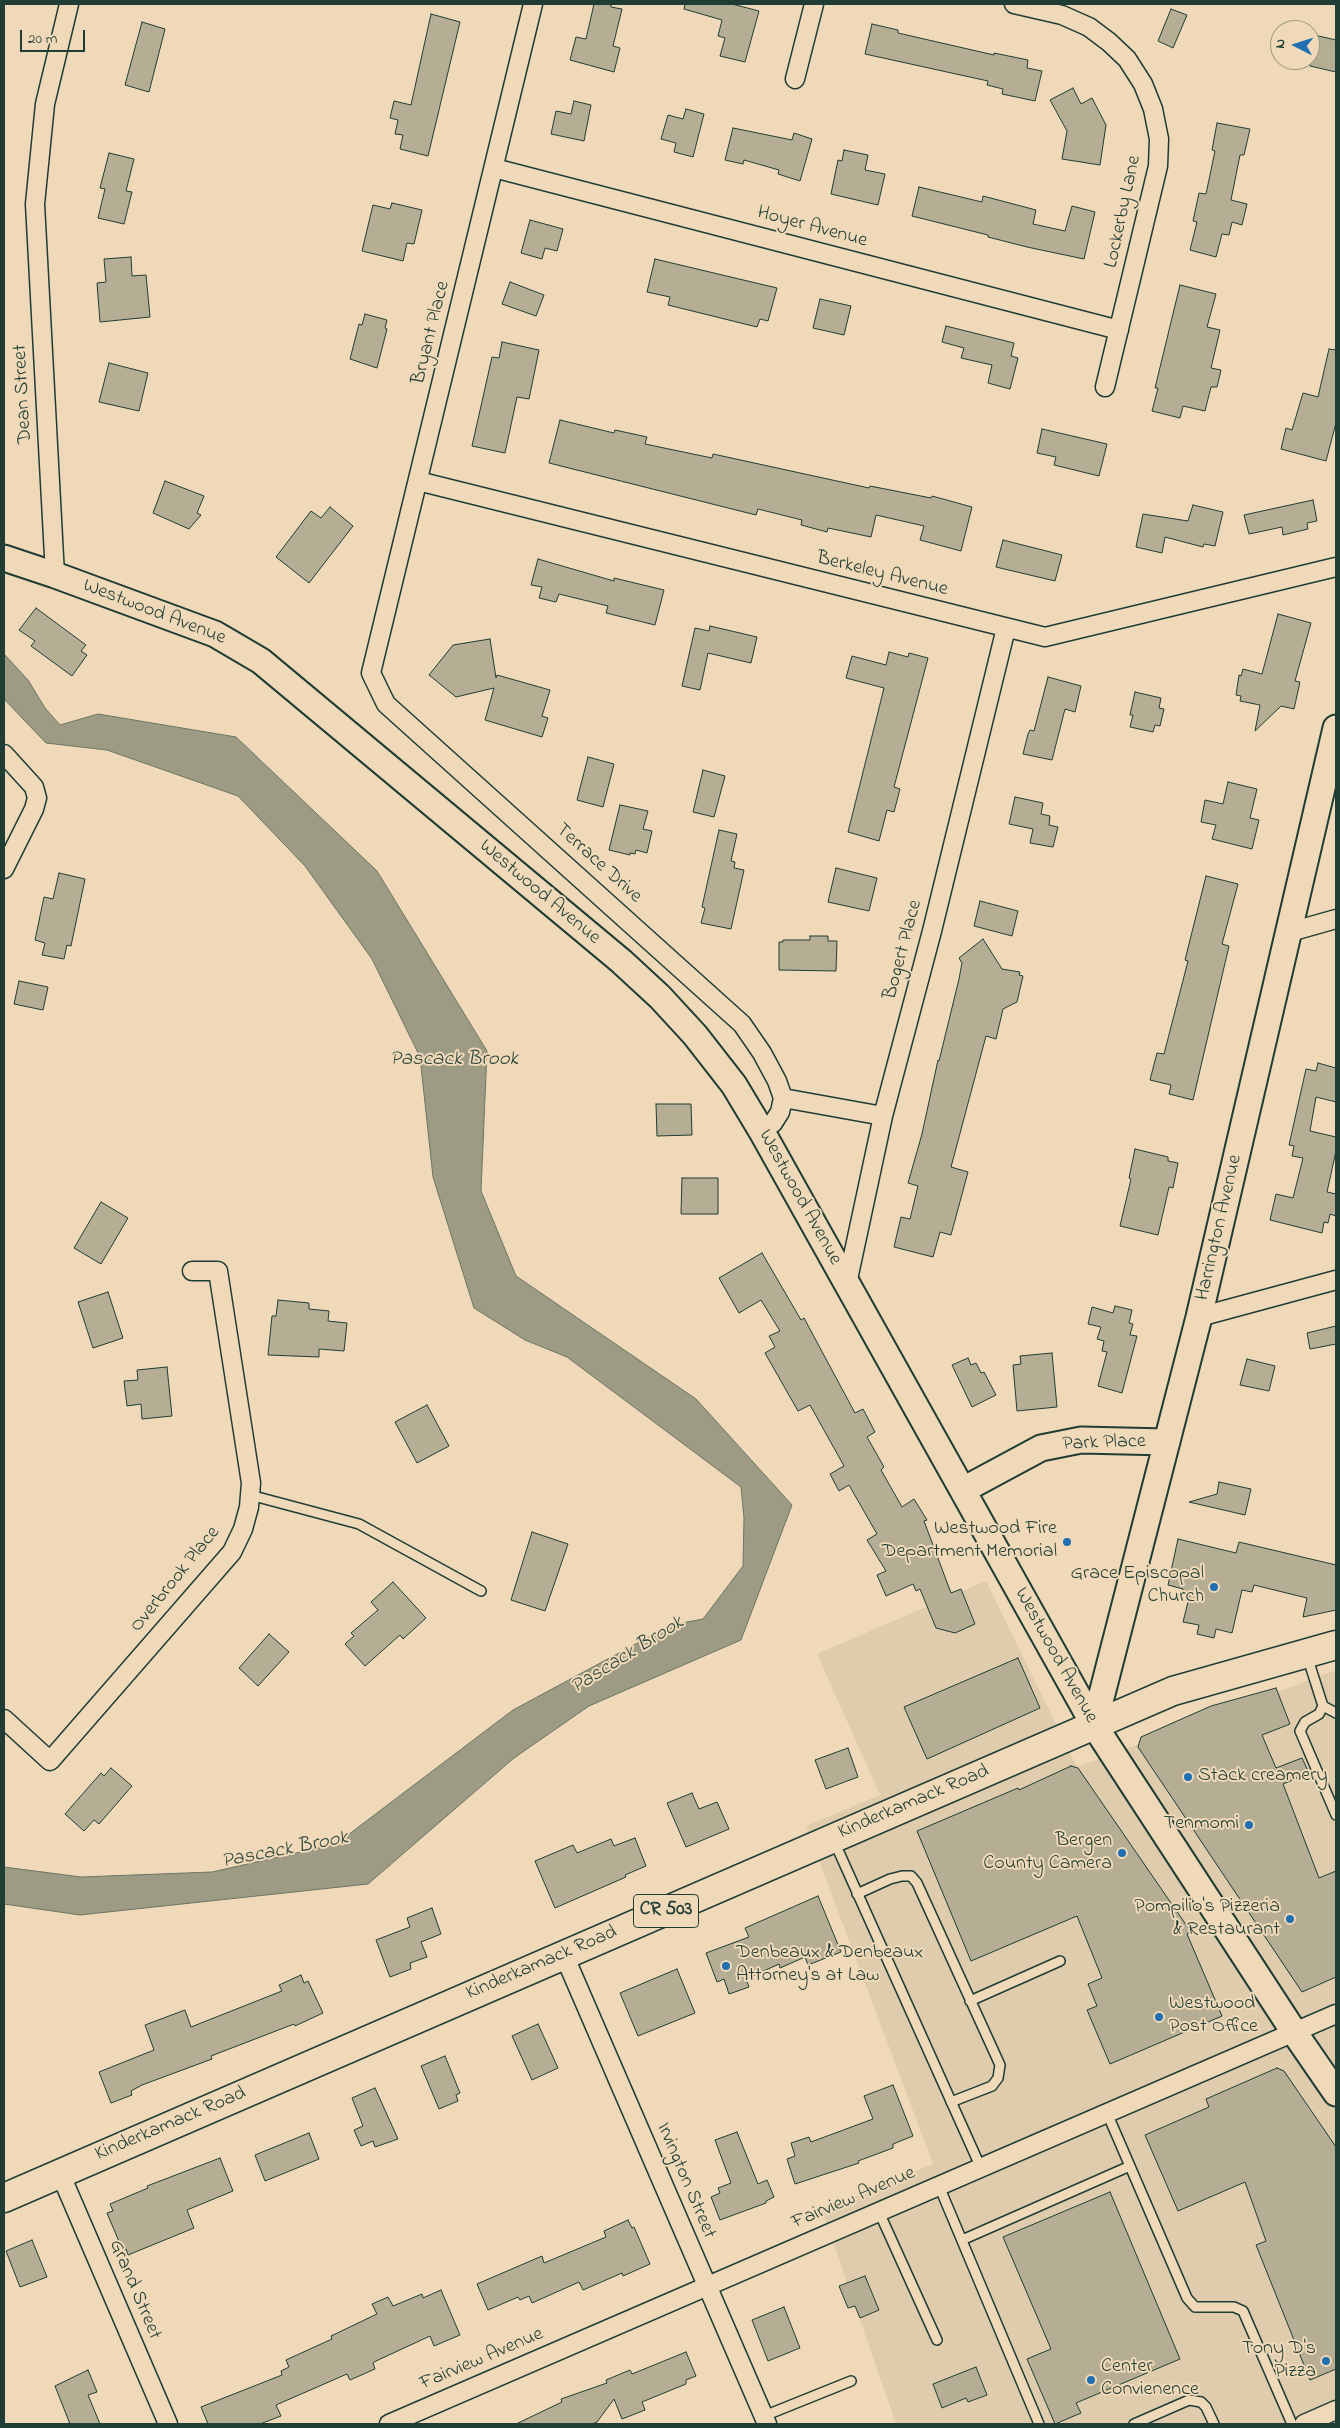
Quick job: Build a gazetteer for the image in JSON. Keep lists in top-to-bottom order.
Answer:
{
  "streets": {
    "main road": ["Kinderkamack Road", "CR 503"],
    "street": [
      "Lockerby Lane",
      "Hoyer Avenue",
      "Bryant Place",
      "Dean Street",
      "Berkeley Avenue",
      "Westwood Avenue",
      "Terrace Drive",
      "Bogert Place",
      "Harrington Avenue",
      "Park Place",
      "Overbrook Place",
      "Irvington Street",
      "Fairview Avenue",
      "Grand Street"
    ]
  },
  "crossings": [
    ["Lockerby Lane", "Hoyer Avenue"],
    ["Hoyer Avenue", "Bryant Place"],
    ["Bryant Place", "Berkeley Avenue"],
    ["Bryant Place", "Terrace Drive"],
    ["Dean Street", "Westwood Avenue"],
    ["Berkeley Avenue", "Bogert Place"],
    ["Westwood Avenue", "Bogert Place"],
    ["Westwood Avenue", "Harrington Avenue"],
    ["Westwood Avenue", "Park Place"],
    ["Westwood Avenue", "Kinderkamack Road"],
    ["Westwood Avenue", "Fairview Avenue"],
    ["Harrington Avenue", "Park Place"],
    ["Harrington Avenue", "Kinderkamack Road"],
    ["Kinderkamack Road", "Irvington Street"],
    ["Kinderkamack Road", "Grand Street"],
    ["Irvington Street", "Fairview Avenue"]
  ],
  "water": ["Pascack Brook"],
  "places": [
    "Westwood Fire Department Memorial",
    "Grace Episcopal Church",
    "Stack creamery",
    "Tenmomi",
    "Bergen County Camera",
    "Pompilio's Pizzeria & Restaurant",
    "Denbeaux & Denbeaux Attorney's at Law",
    "Westwood Post Office",
    "Tony D's Pizza",
    "Center Convienence"
  ],
  "scale_bar": "20 m",
  "north": "left"
}
